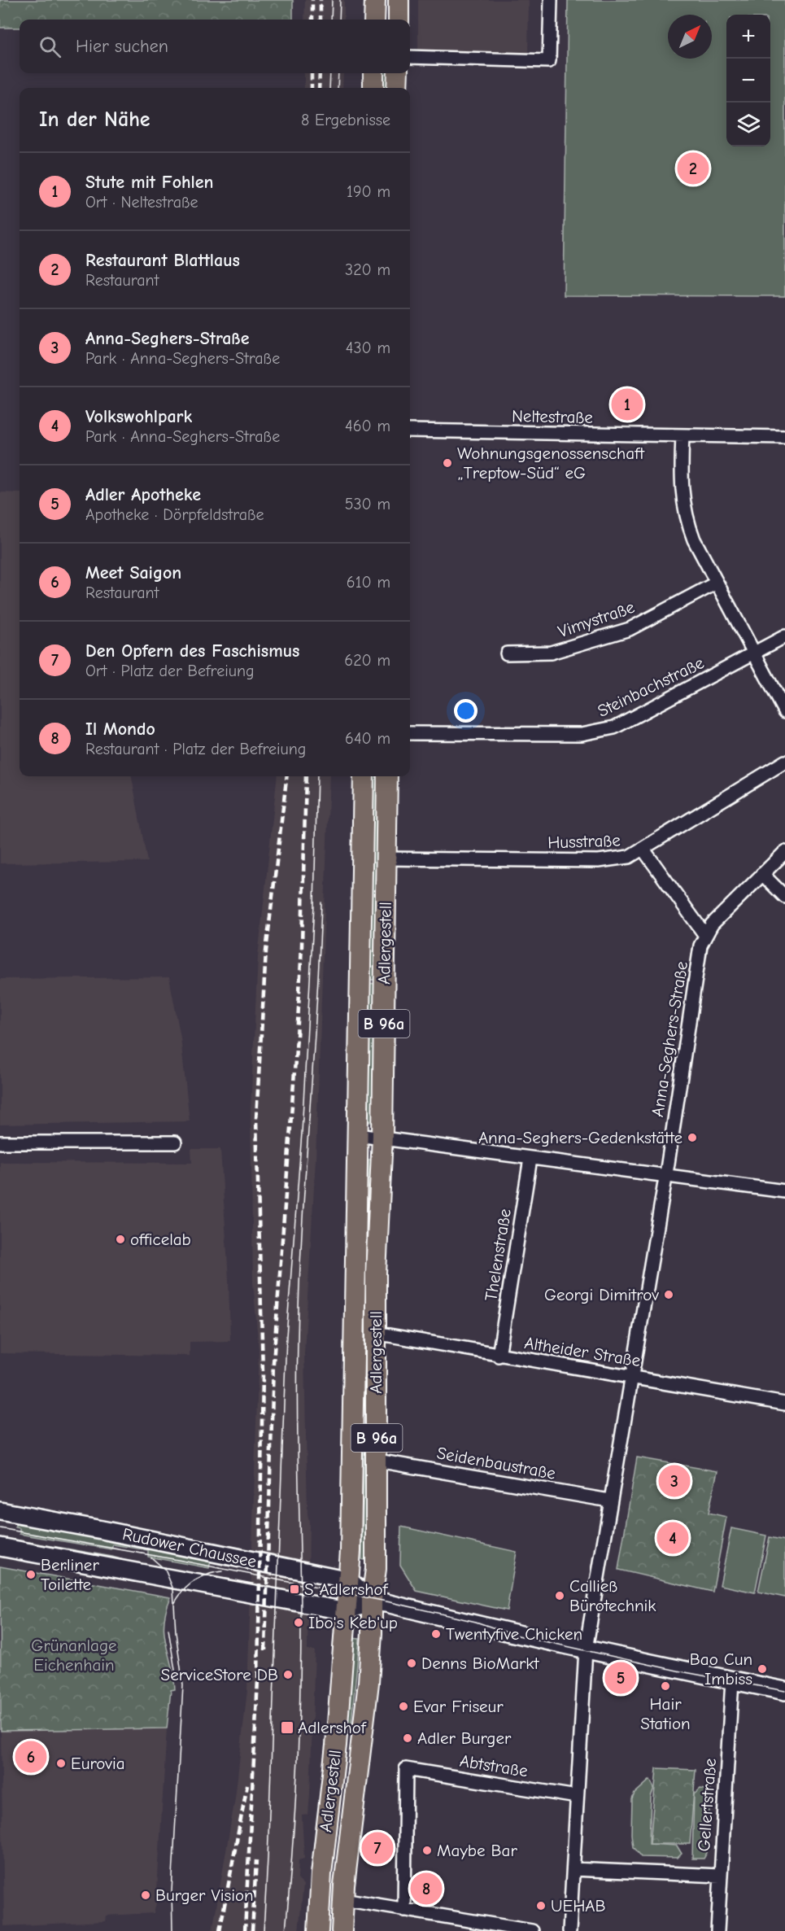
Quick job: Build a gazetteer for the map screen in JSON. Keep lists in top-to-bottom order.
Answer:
{
  "streets": {
    "main road": ["Adlergestell", "B 96a", "Rudower Chaussee"],
    "street": [
      "Neltestraße",
      "Vimystraße",
      "Steinbachstraße",
      "Husstraße",
      "Anna-Seghers-Straße",
      "Thelenstraße",
      "Altheider Straße",
      "Seidenbaustraße",
      "Abtstraße",
      "Gellertstraße"
    ]
  },
  "crossings": [
    ["Husstraße", "Adlergestell"],
    ["Adlergestell", "Altheider Straße"],
    ["Adlergestell", "Seidenbaustraße"],
    ["Adlergestell", "Rudower Chaussee"],
    ["Anna-Seghers-Straße", "Altheider Straße"],
    ["Anna-Seghers-Straße", "Seidenbaustraße"],
    ["Anna-Seghers-Straße", "Abtstraße"],
    ["Thelenstraße", "Altheider Straße"]
  ],
  "parks": ["Grünanlage Eichenhain"],
  "places": {
    "other": [
      "Wohnungsgenossenschaft „Treptow-Süd“ eG",
      "Anna-Seghers-Gedenkstätte",
      "officelab",
      "Georgi Dimitrov",
      "Berliner Toilette",
      "Calließ Bürotechnik",
      "Ibo's Keb'up",
      "Twentyfive Chicken",
      "Denns BioMarkt",
      "Bao Cun Imbiss",
      "ServiceStore DB",
      "Hair Station",
      "Evar Friseur",
      "Adler Burger",
      "Eurovia",
      "Maybe Bar",
      "Burger Vision",
      "UEHAB"
    ],
    "transit": ["S Adlershof", "Adlershof"]
  },
  "north": "top right",
  "page": {
    "map_buttons": ["+", "−"],
    "search": "Hier suchen",
    "heading": ["In der Nähe", "8 Ergebnisse"],
    "pins": [
      "2",
      "1",
      "3",
      "4",
      "5",
      "6",
      "7",
      "8"
    ],
    "list": [
      {
        "mark": "1",
        "name": "Stute mit Fohlen",
        "note": "Ort · Neltestraße",
        "value": "190 m"
      },
      {
        "mark": "2",
        "name": "Restaurant Blattlaus",
        "note": "Restaurant",
        "value": "320 m"
      },
      {
        "mark": "3",
        "name": "Anna-Seghers-Straße",
        "note": "Park · Anna-Seghers-Straße",
        "value": "430 m"
      },
      {
        "mark": "4",
        "name": "Volkswohlpark",
        "note": "Park · Anna-Seghers-Straße",
        "value": "460 m"
      },
      {
        "mark": "5",
        "name": "Adler Apotheke",
        "note": "Apotheke · Dörpfeldstraße",
        "value": "530 m"
      },
      {
        "mark": "6",
        "name": "Meet Saigon",
        "note": "Restaurant",
        "value": "610 m"
      },
      {
        "mark": "7",
        "name": "Den Opfern des Faschismus",
        "note": "Ort · Platz der Befreiung",
        "value": "620 m"
      },
      {
        "mark": "8",
        "name": "Il Mondo",
        "note": "Restaurant · Platz der Befreiung",
        "value": "640 m"
      }
    ]
  }
}
